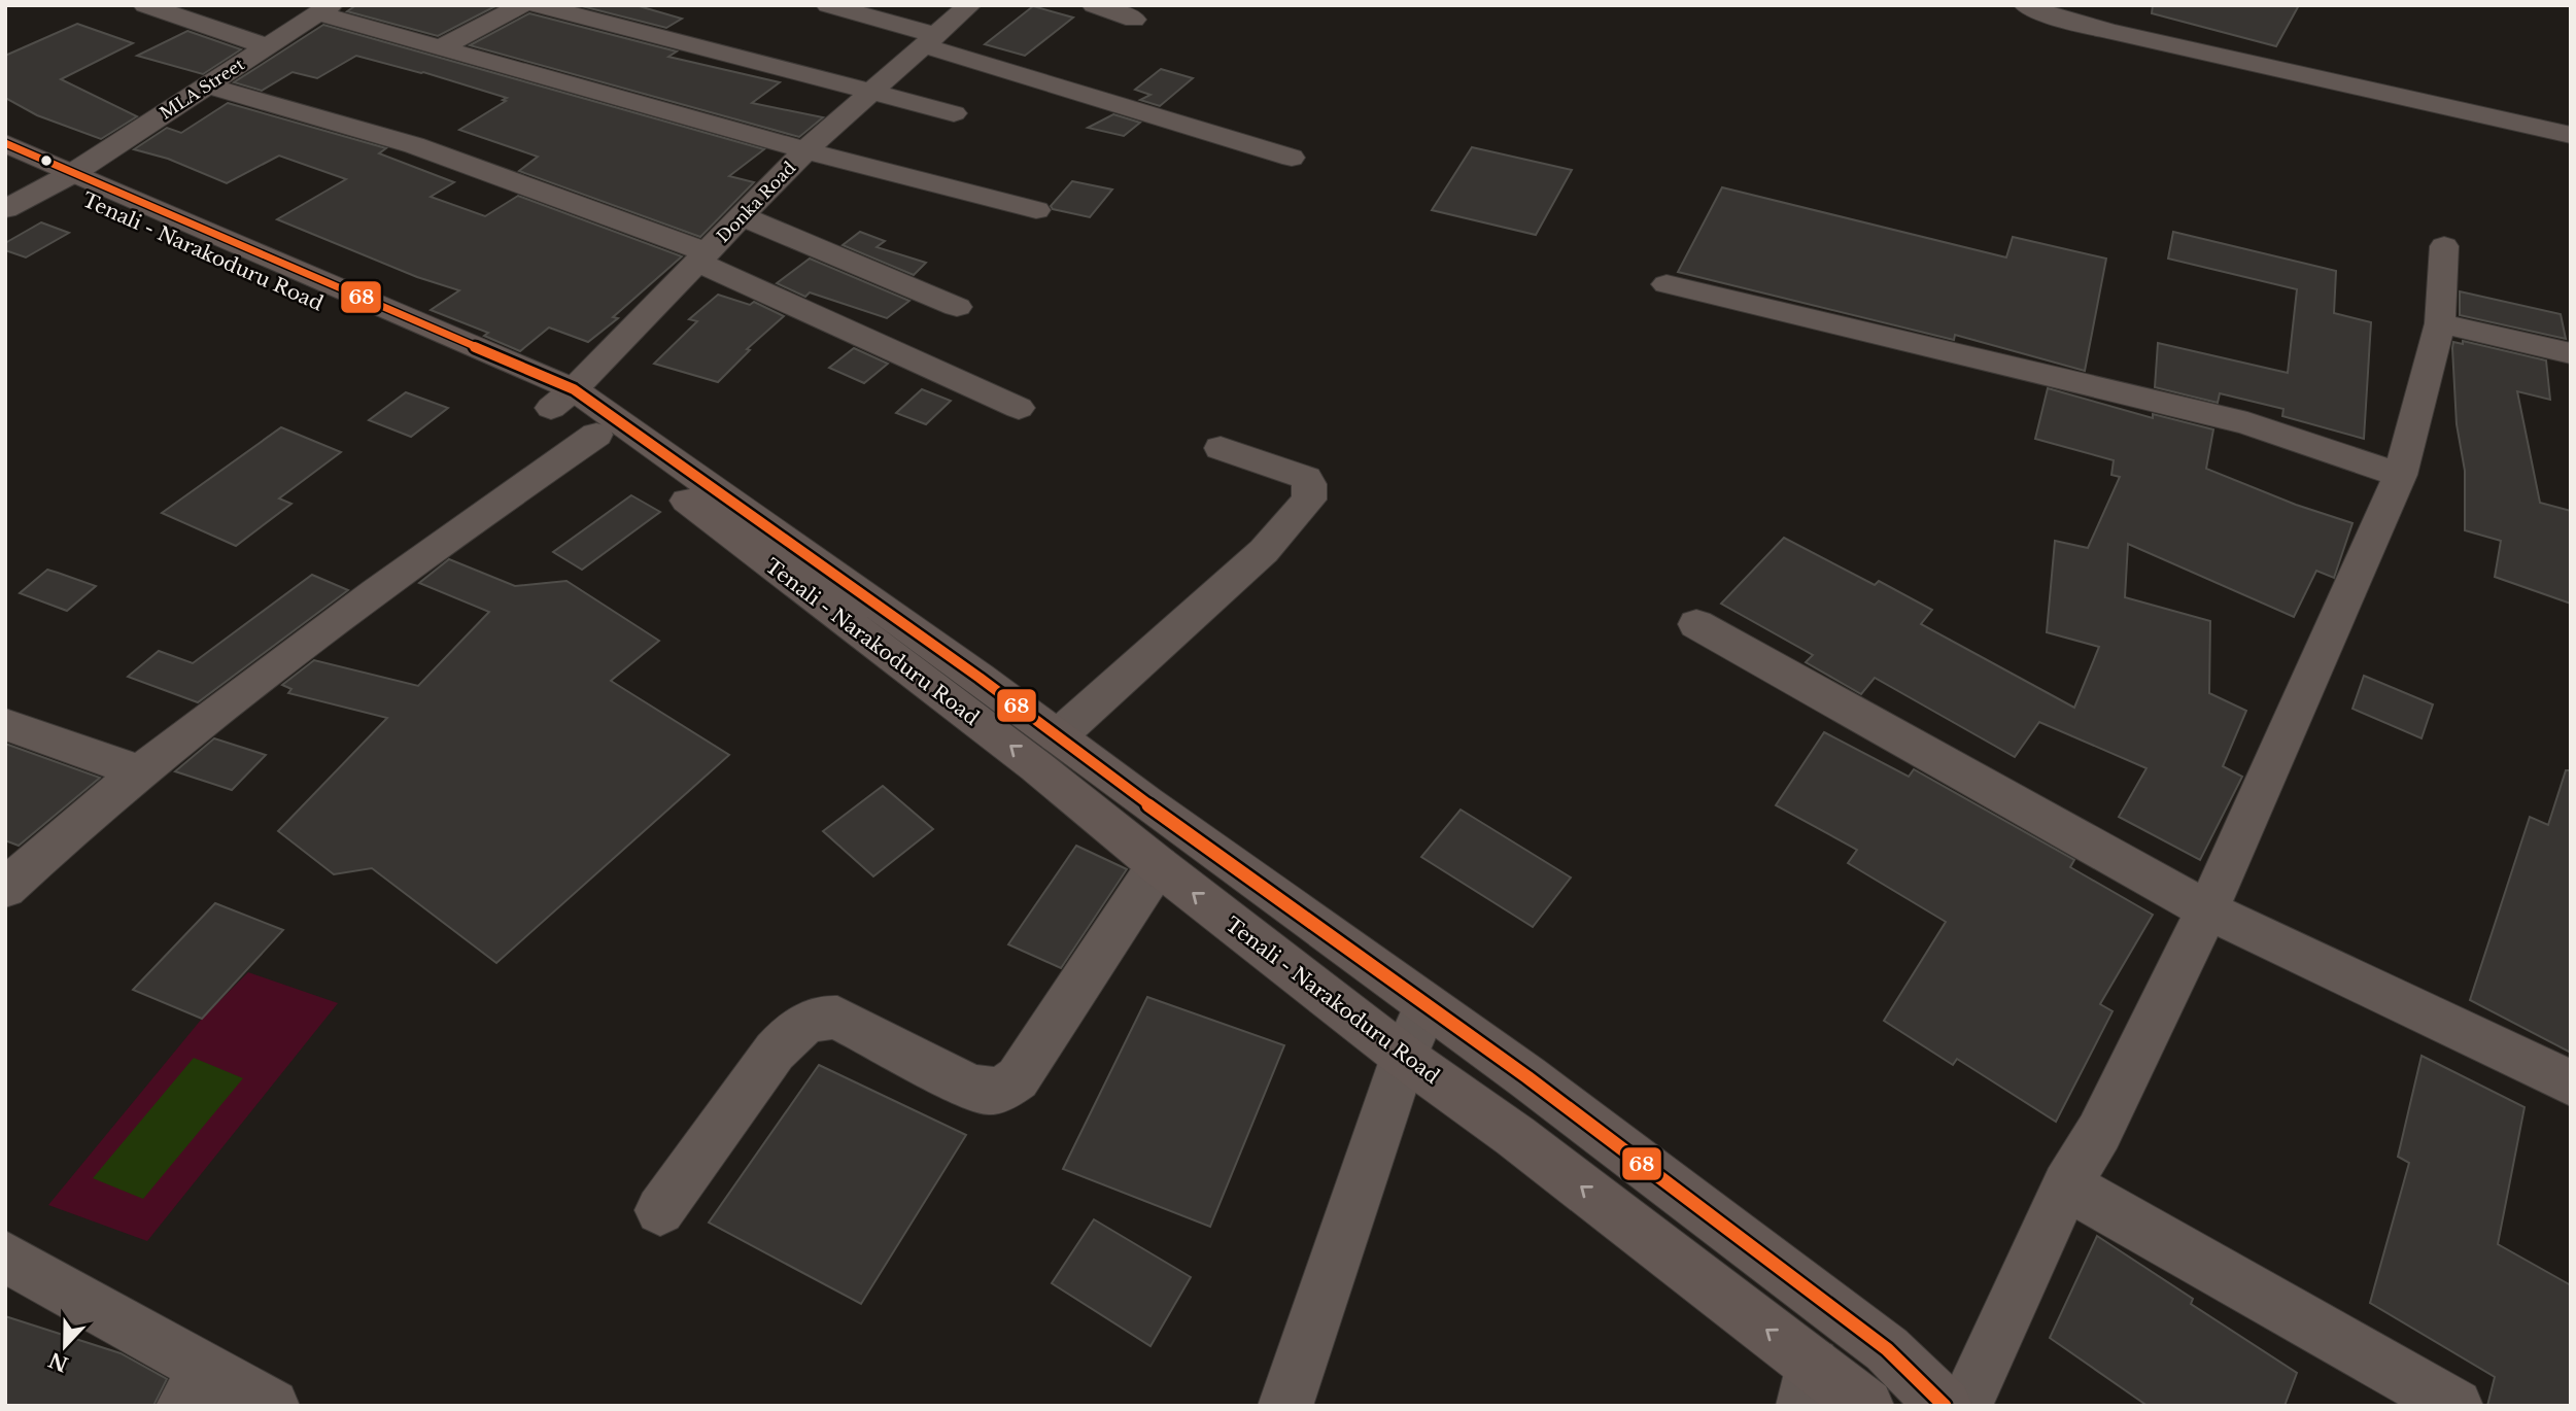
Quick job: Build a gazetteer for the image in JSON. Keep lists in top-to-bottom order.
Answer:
{
  "streets": {
    "main road": ["Tenali - Narakoduru Road"],
    "street": ["MLA Street", "Donka Road"]
  },
  "crossings": [
    ["MLA Street", "Tenali - Narakoduru Road"],
    ["Donka Road", "Tenali - Narakoduru Road"]
  ],
  "lines": ["transit line 68"],
  "north": "bottom"
}
